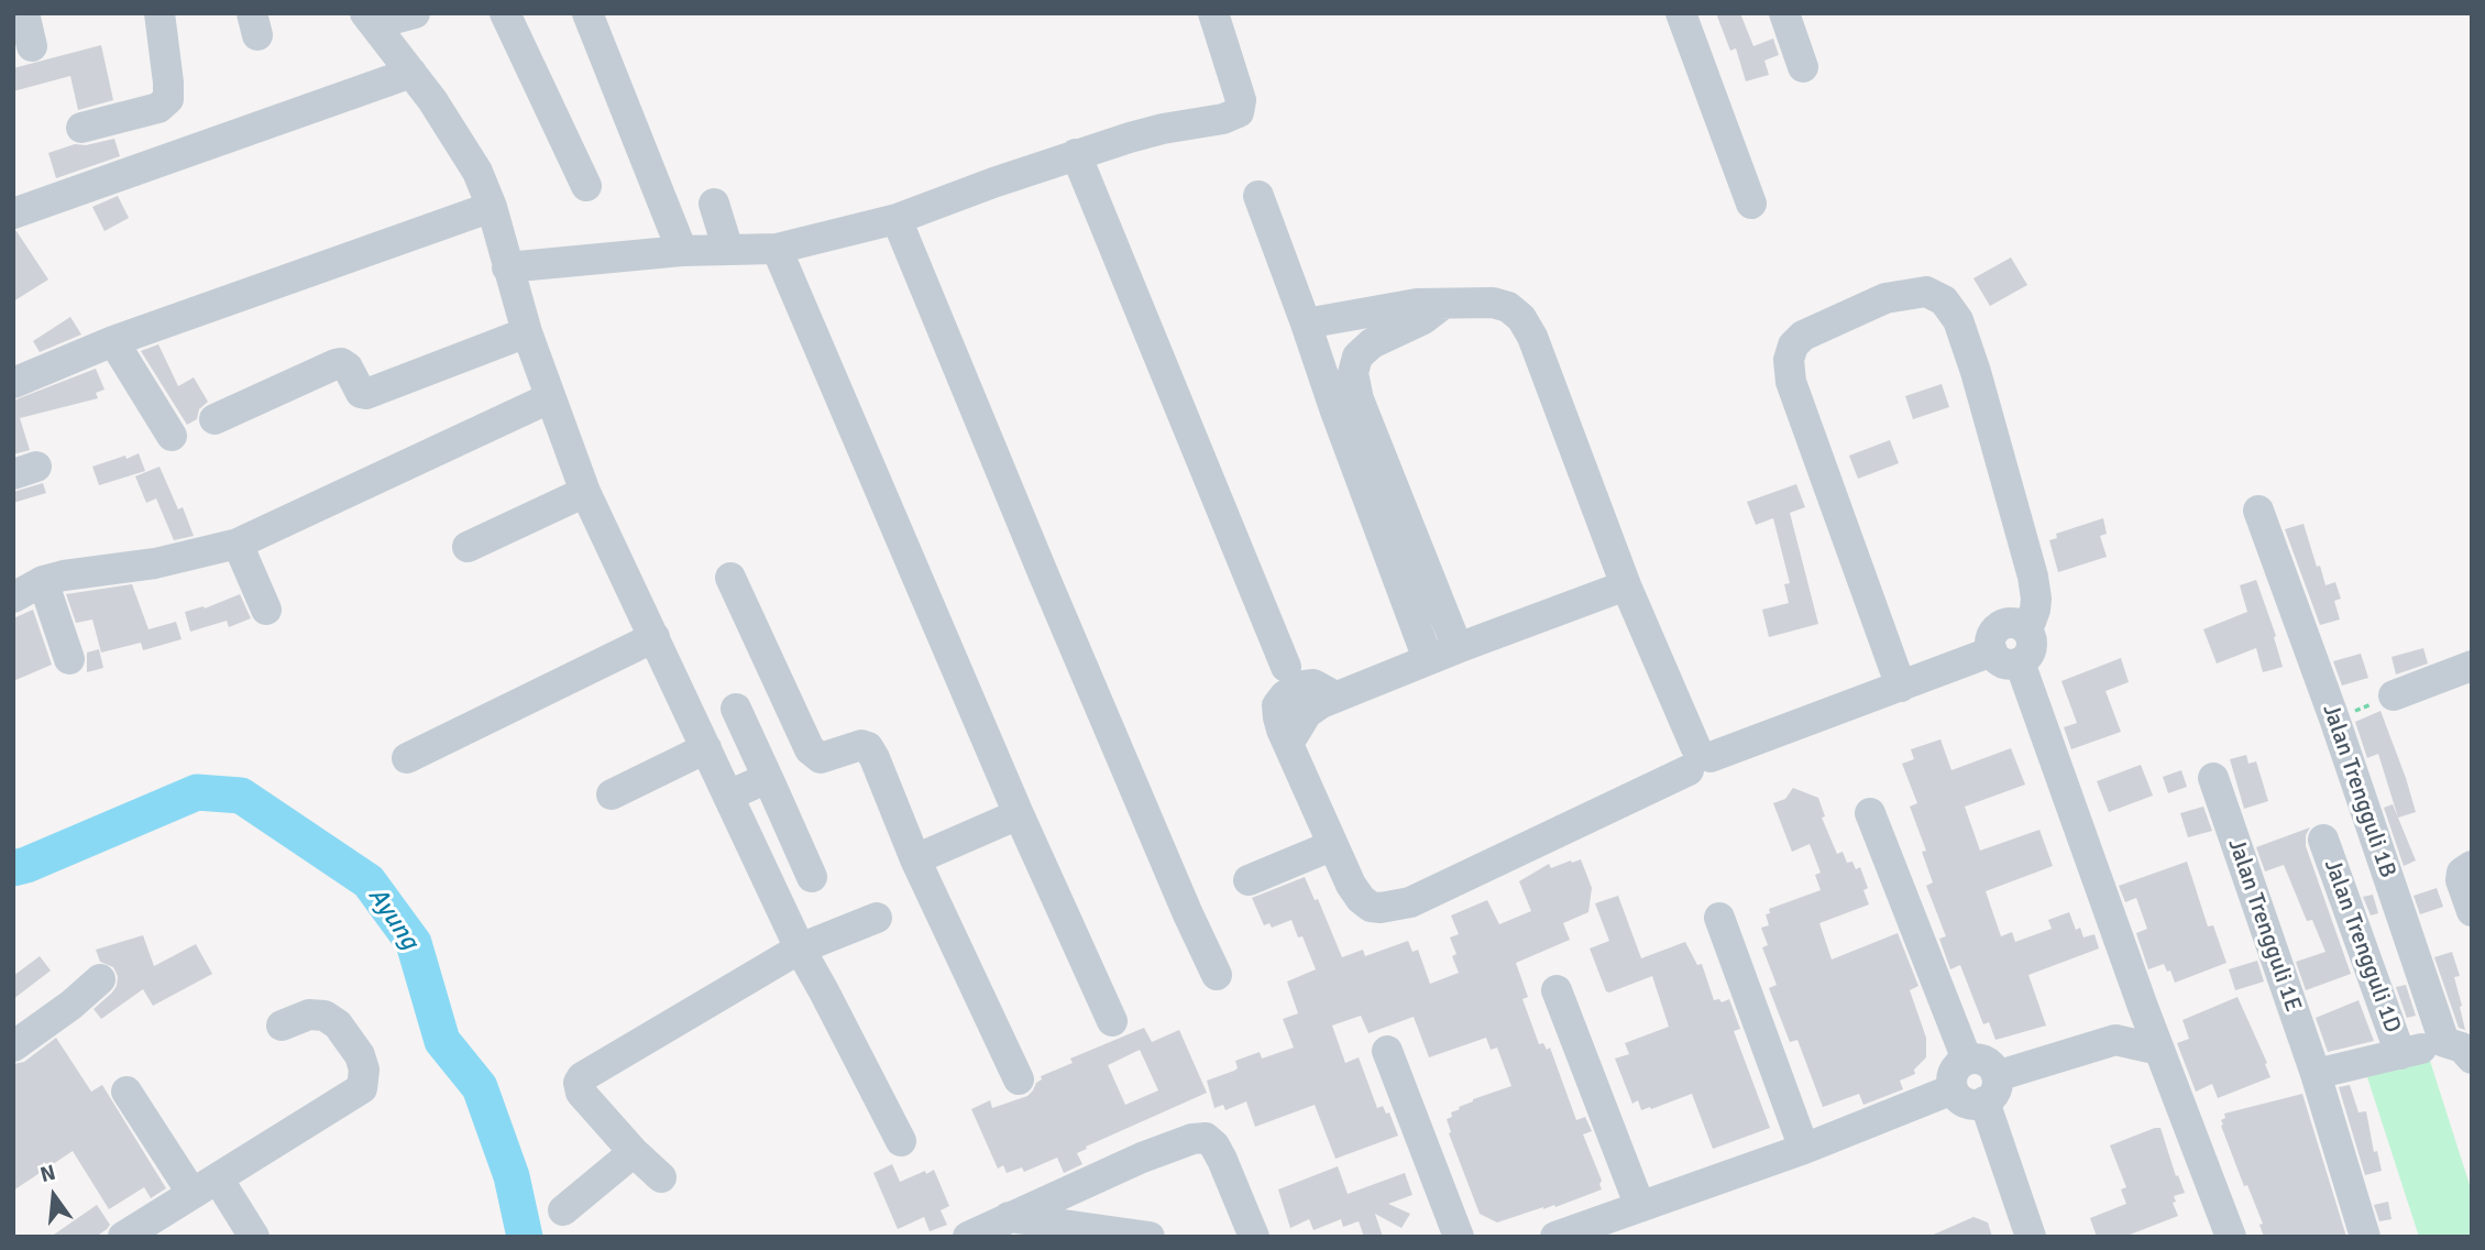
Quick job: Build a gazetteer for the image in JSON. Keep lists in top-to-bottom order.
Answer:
{
  "streets": {
    "street": ["Jalan Trengguli 1B", "Jalan Trengguli 1E", "Jalan Trengguli 1D"]
  },
  "water": ["Ayung"],
  "north": "top"
}
